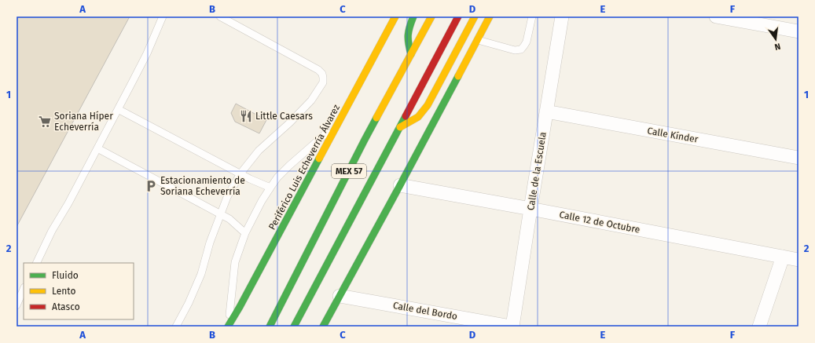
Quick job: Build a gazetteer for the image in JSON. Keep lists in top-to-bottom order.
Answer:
{
  "streets": {
    "main road": ["Periférico Luis Echeverría Álvarez", "MEX 57"],
    "street": [
      "Calle Kínder",
      "Calle de la Escuela",
      "Calle 12 de Octubre",
      "Calle del Bordo"
    ]
  },
  "crossings": [
    ["Calle Kínder", "Calle de la Escuela"],
    ["Calle de la Escuela", "Calle 12 de Octubre"],
    ["Calle de la Escuela", "Calle del Bordo"]
  ],
  "places": {
    "restaurant": ["Little Caesars"],
    "supermarket": ["Soriana Híper Echeverría"],
    "parking": ["Estacionamiento de Soriana Echeverría"]
  },
  "legend": ["Fluido", "Lento", "Atasco"],
  "north": "bottom",
  "grid": {
    "columns": [
      "A",
      "B",
      "C",
      "D",
      "E",
      "F"
    ],
    "rows": ["1", "2"]
  }
}
